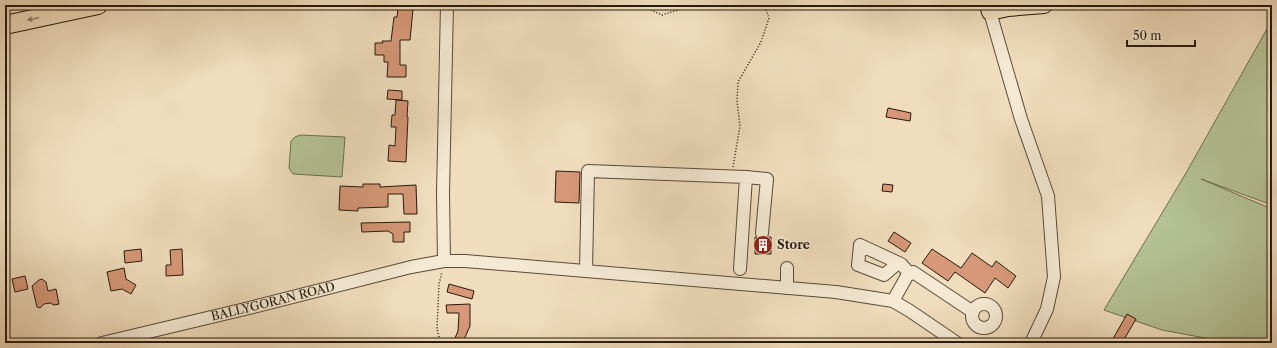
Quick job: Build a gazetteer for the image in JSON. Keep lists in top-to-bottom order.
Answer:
{
  "streets": {
    "street": ["BALLYGORAN ROAD"]
  },
  "places": {
    "building": ["Store"]
  },
  "scale_bar": "50 m"
}
